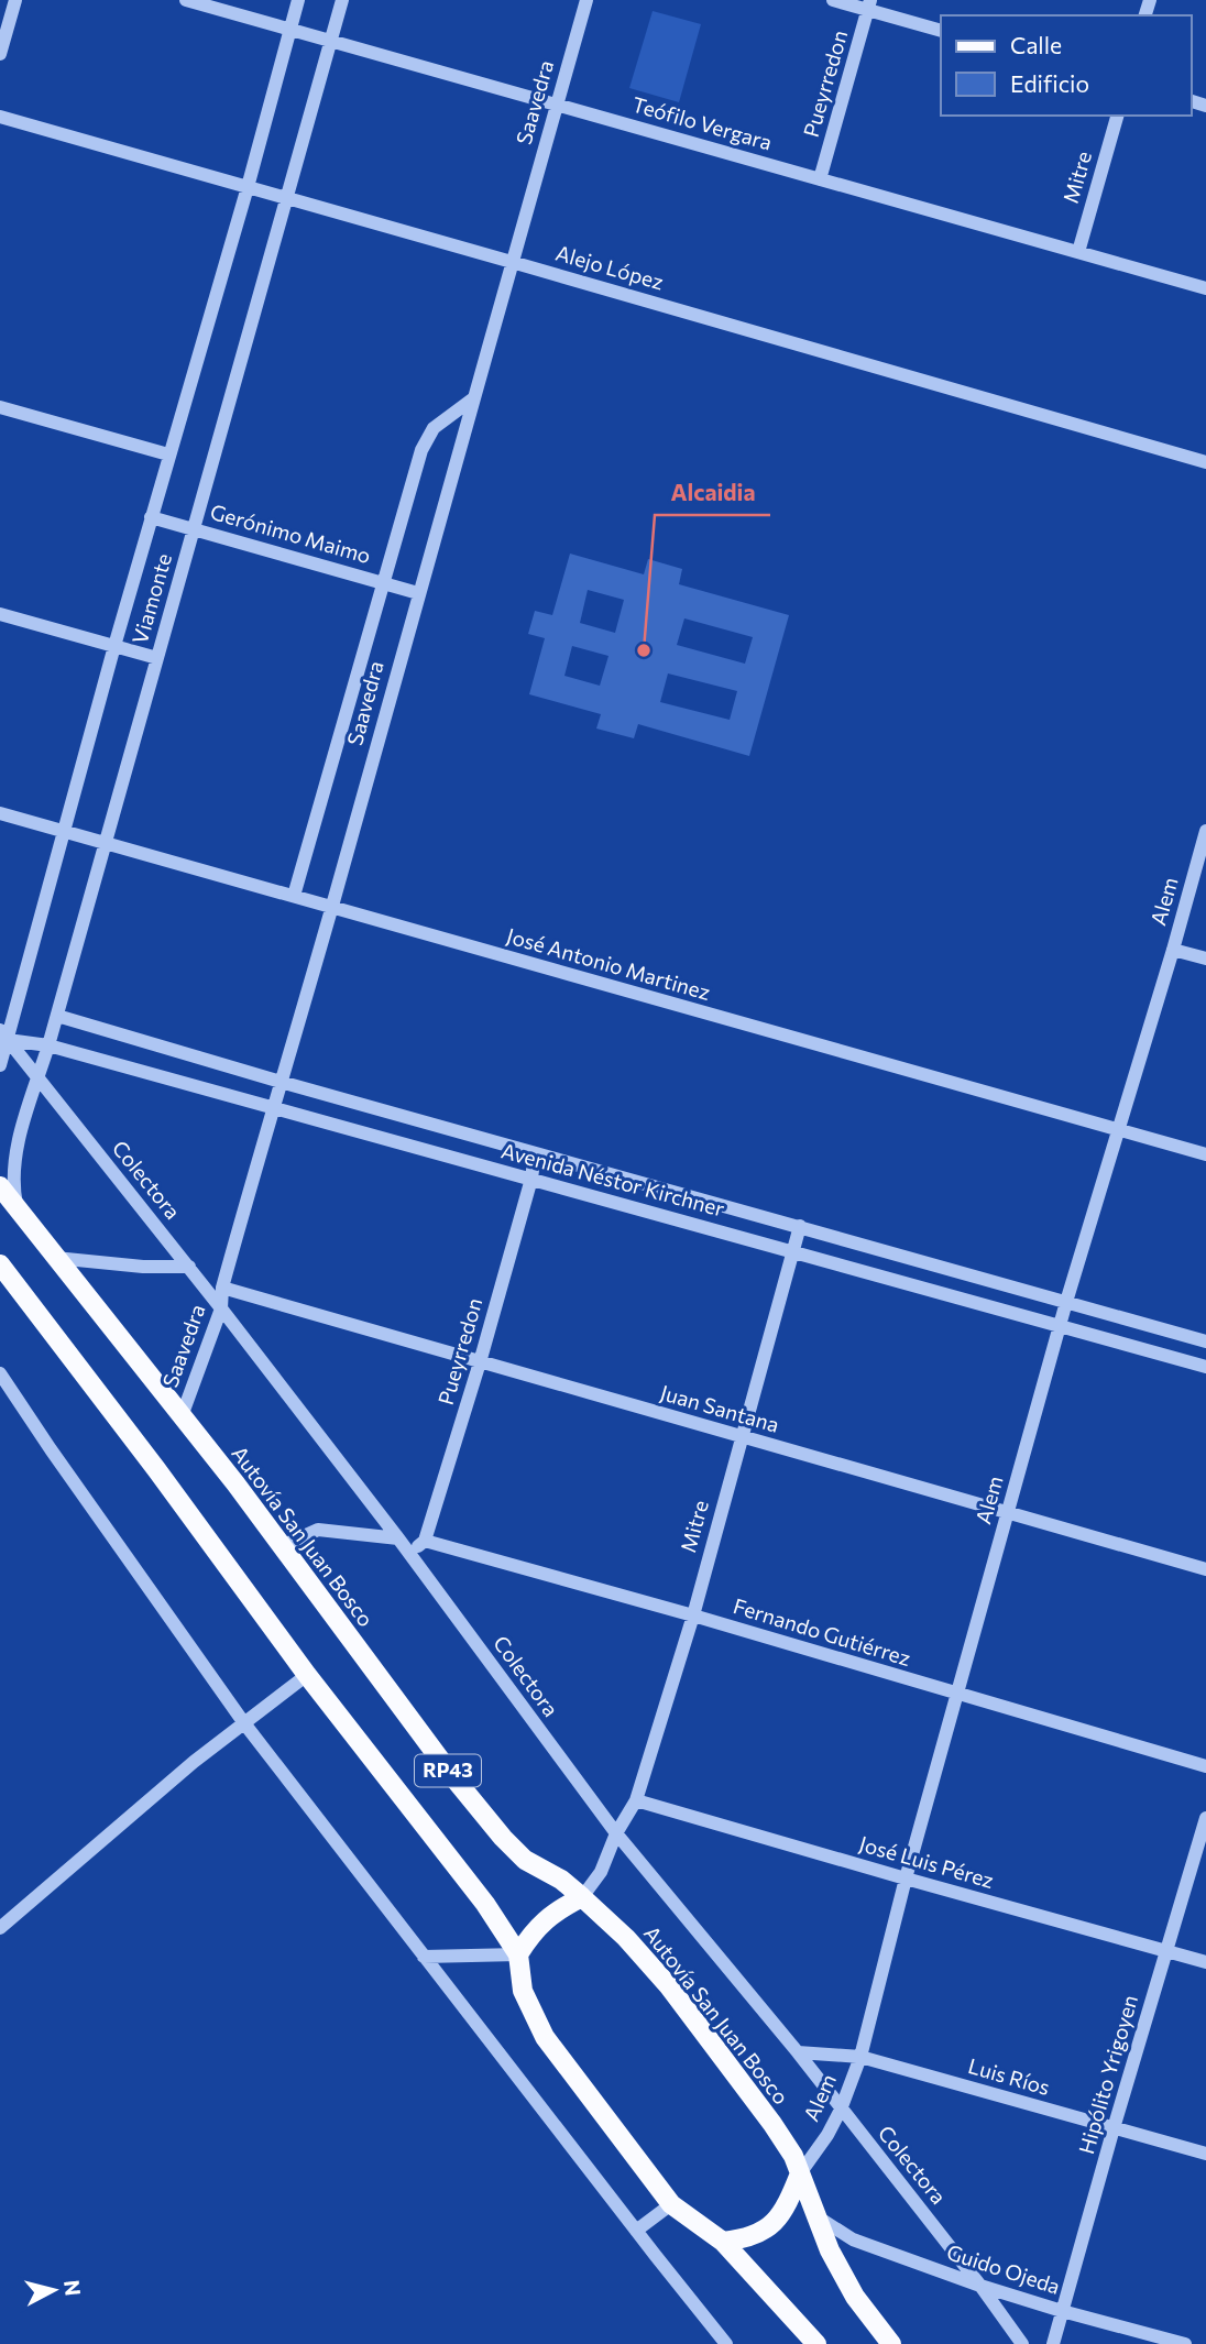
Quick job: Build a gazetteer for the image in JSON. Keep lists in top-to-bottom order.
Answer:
{
  "streets": {
    "main road": ["Autovía San Juan Bosco", "RP43"],
    "street": [
      "Pueyrredon",
      "Saavedra",
      "Teófilo Vergara",
      "Mitre",
      "Alejo López",
      "Gerónimo Maimo",
      "Viamonte",
      "Alem",
      "José Antonio Martinez",
      "Colectora",
      "Avenida Néstor Kirchner",
      "Juan Santana",
      "Fernando Gutiérrez",
      "José Luis Pérez",
      "Hipólito Yrigoyen",
      "Luis Ríos",
      "Guido Ojeda"
    ]
  },
  "crossings": [
    ["Pueyrredon", "Teófilo Vergara"],
    ["Pueyrredon", "Avenida Néstor Kirchner"],
    ["Pueyrredon", "Juan Santana"],
    ["Pueyrredon", "Fernando Gutiérrez"],
    ["Saavedra", "Teófilo Vergara"],
    ["Saavedra", "Alejo López"],
    ["Saavedra", "Gerónimo Maimo"],
    ["Saavedra", "José Antonio Martinez"],
    ["Saavedra", "Colectora"],
    ["Saavedra", "Avenida Néstor Kirchner"],
    ["Saavedra", "Juan Santana"],
    ["Saavedra", "Autovía San Juan Bosco"],
    ["Teófilo Vergara", "Mitre"],
    ["Teófilo Vergara", "Viamonte"],
    ["Mitre", "Colectora"],
    ["Mitre", "Avenida Néstor Kirchner"],
    ["Mitre", "Juan Santana"],
    ["Mitre", "Autovía San Juan Bosco"],
    ["Mitre", "Fernando Gutiérrez"],
    ["Mitre", "José Luis Pérez"],
    ["Alejo López", "Viamonte"],
    ["Gerónimo Maimo", "Viamonte"],
    ["Viamonte", "José Antonio Martinez"],
    ["Viamonte", "Colectora"],
    ["Viamonte", "Avenida Néstor Kirchner"],
    ["Viamonte", "Autovía San Juan Bosco"],
    ["Alem", "José Antonio Martinez"],
    ["Alem", "Colectora"],
    ["Alem", "Avenida Néstor Kirchner"],
    ["Alem", "Juan Santana"],
    ["Alem", "Autovía San Juan Bosco"],
    ["Alem", "Fernando Gutiérrez"],
    ["Alem", "José Luis Pérez"],
    ["Alem", "Luis Ríos"],
    ["Colectora", "Avenida Néstor Kirchner"],
    ["Colectora", "Luis Ríos"],
    ["Colectora", "Guido Ojeda"],
    ["Autovía San Juan Bosco", "Guido Ojeda"],
    ["José Luis Pérez", "Hipólito Yrigoyen"],
    ["Hipólito Yrigoyen", "Luis Ríos"],
    ["Hipólito Yrigoyen", "Guido Ojeda"]
  ],
  "places": ["Alcaidia"],
  "legend": ["Calle", "Edificio"],
  "north": "right"
}
